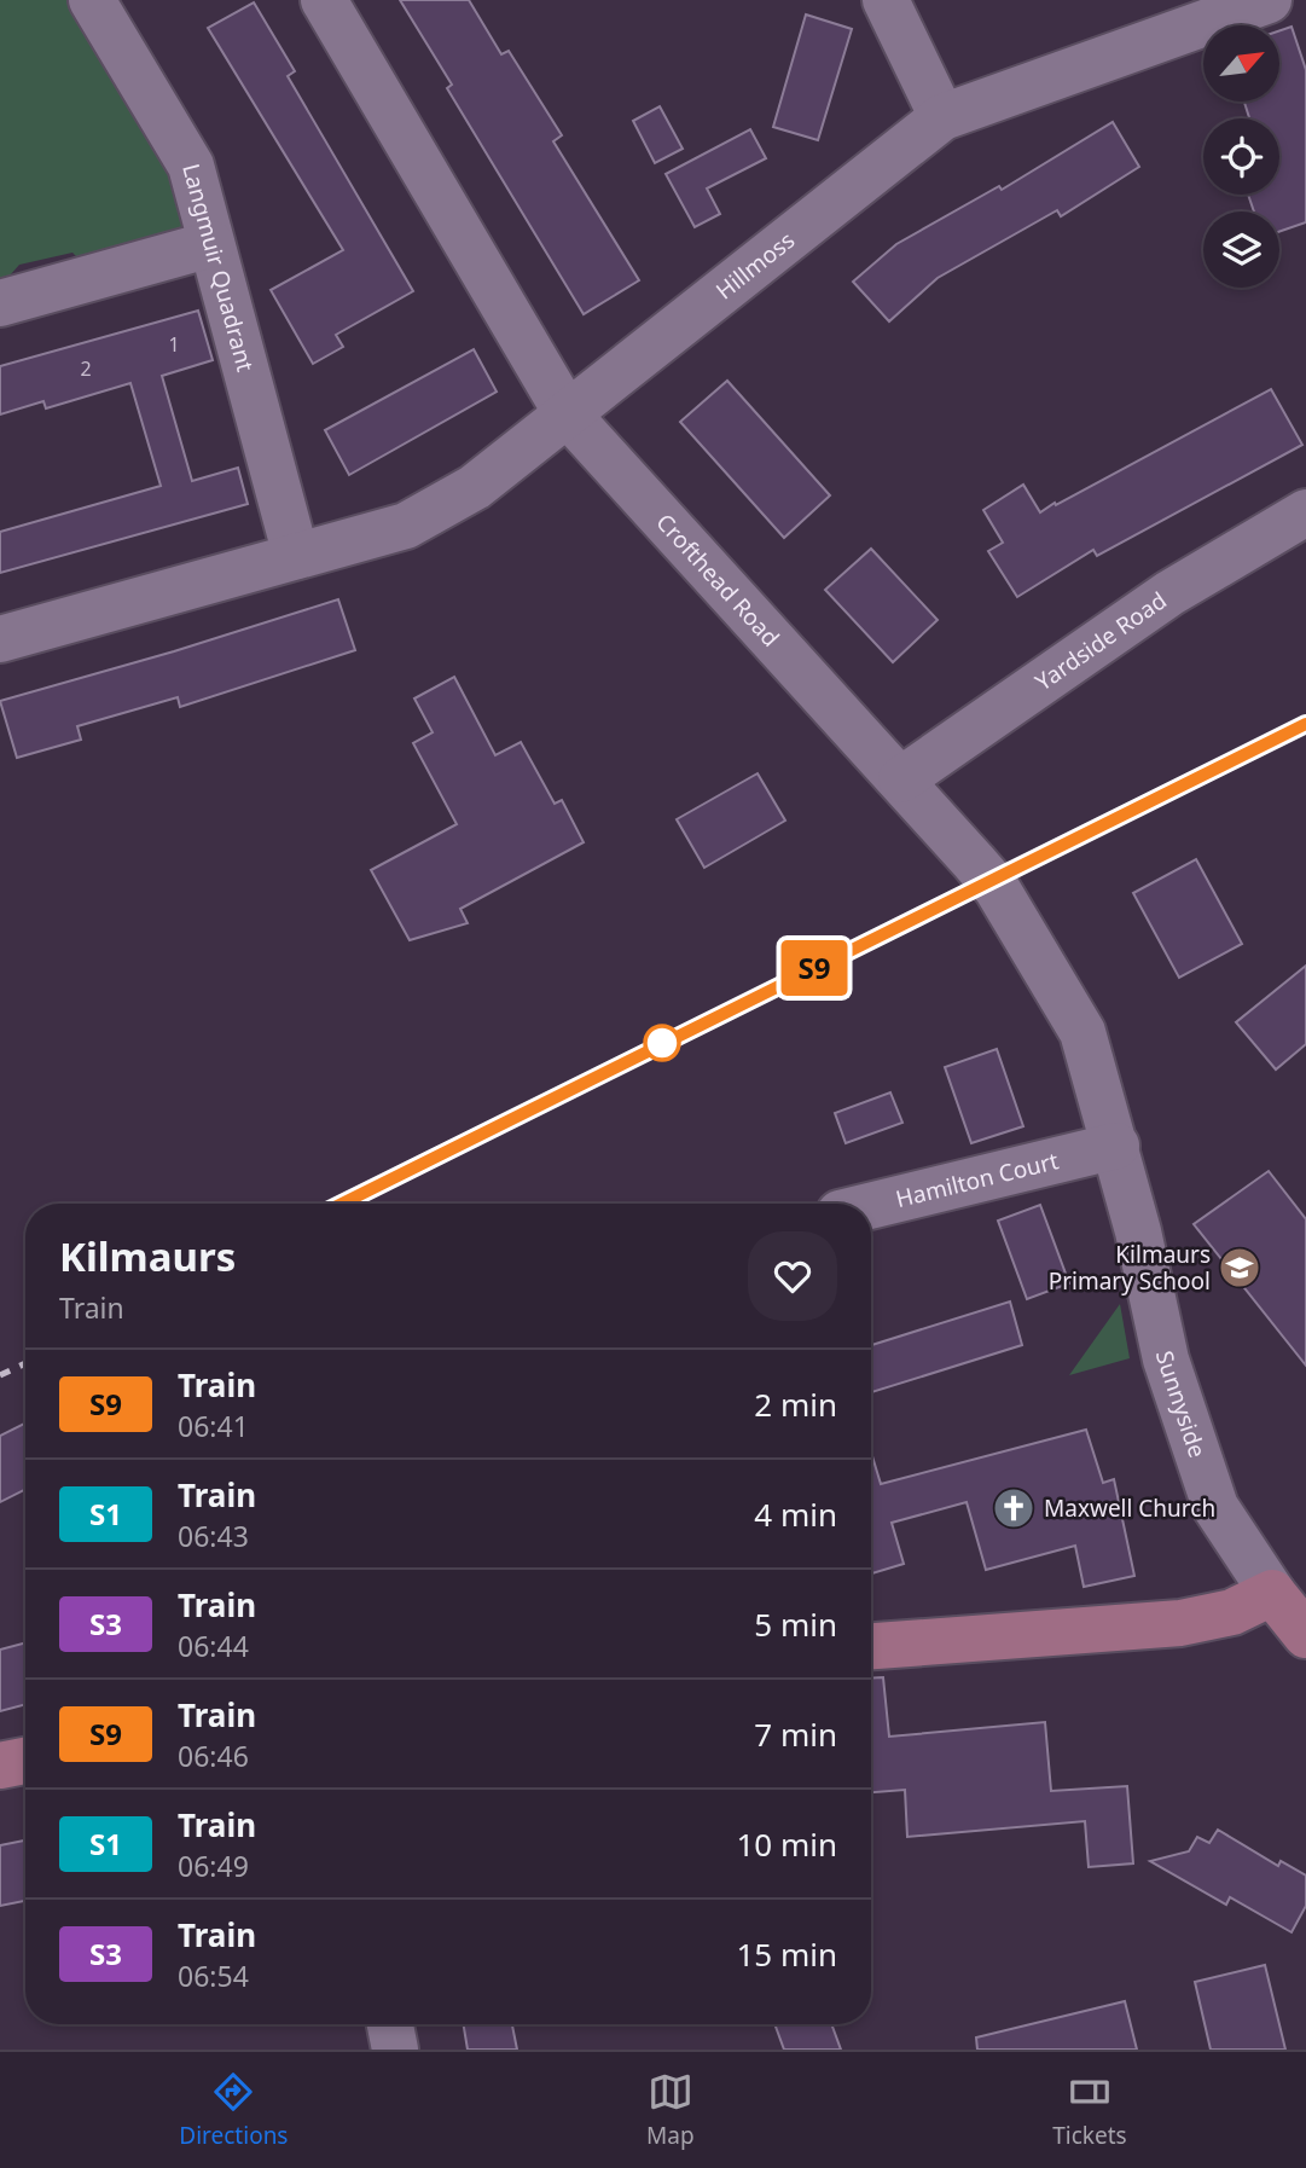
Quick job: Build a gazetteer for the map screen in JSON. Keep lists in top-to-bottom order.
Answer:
{
  "streets": {
    "main road": ["Sunnyside"],
    "street": [
      "Hillmoss",
      "Langmuir Quadrant",
      "Crofthead Road",
      "Yardside Road",
      "Hamilton Court"
    ]
  },
  "crossings": [
    ["Hillmoss", "Crofthead Road"],
    ["Crofthead Road", "Yardside Road"],
    ["Crofthead Road", "Hamilton Court"],
    ["Crofthead Road", "Sunnyside"],
    ["Hamilton Court", "Sunnyside"]
  ],
  "places": {
    "school or university": ["Kilmaurs Primary School"],
    "church": ["Maxwell Church"]
  },
  "house_numbers": ["1", "2"],
  "north": "top right",
  "page": {
    "on_map": "S9",
    "heading": ["Kilmaurs", "Train"],
    "list": [
      {
        "mark": "S9",
        "name": "Train",
        "note": "06:41",
        "value": "2 min"
      },
      {
        "mark": "S1",
        "name": "Train",
        "note": "06:43",
        "value": "4 min"
      },
      {
        "mark": "S3",
        "name": "Train",
        "note": "06:44",
        "value": "5 min"
      },
      {
        "mark": "S9",
        "name": "Train",
        "note": "06:46",
        "value": "7 min"
      },
      {
        "mark": "S1",
        "name": "Train",
        "note": "06:49",
        "value": "10 min"
      },
      {
        "mark": "S3",
        "name": "Train",
        "note": "06:54",
        "value": "15 min"
      }
    ],
    "tabs": ["Directions", "Map", "Tickets"]
  }
}
